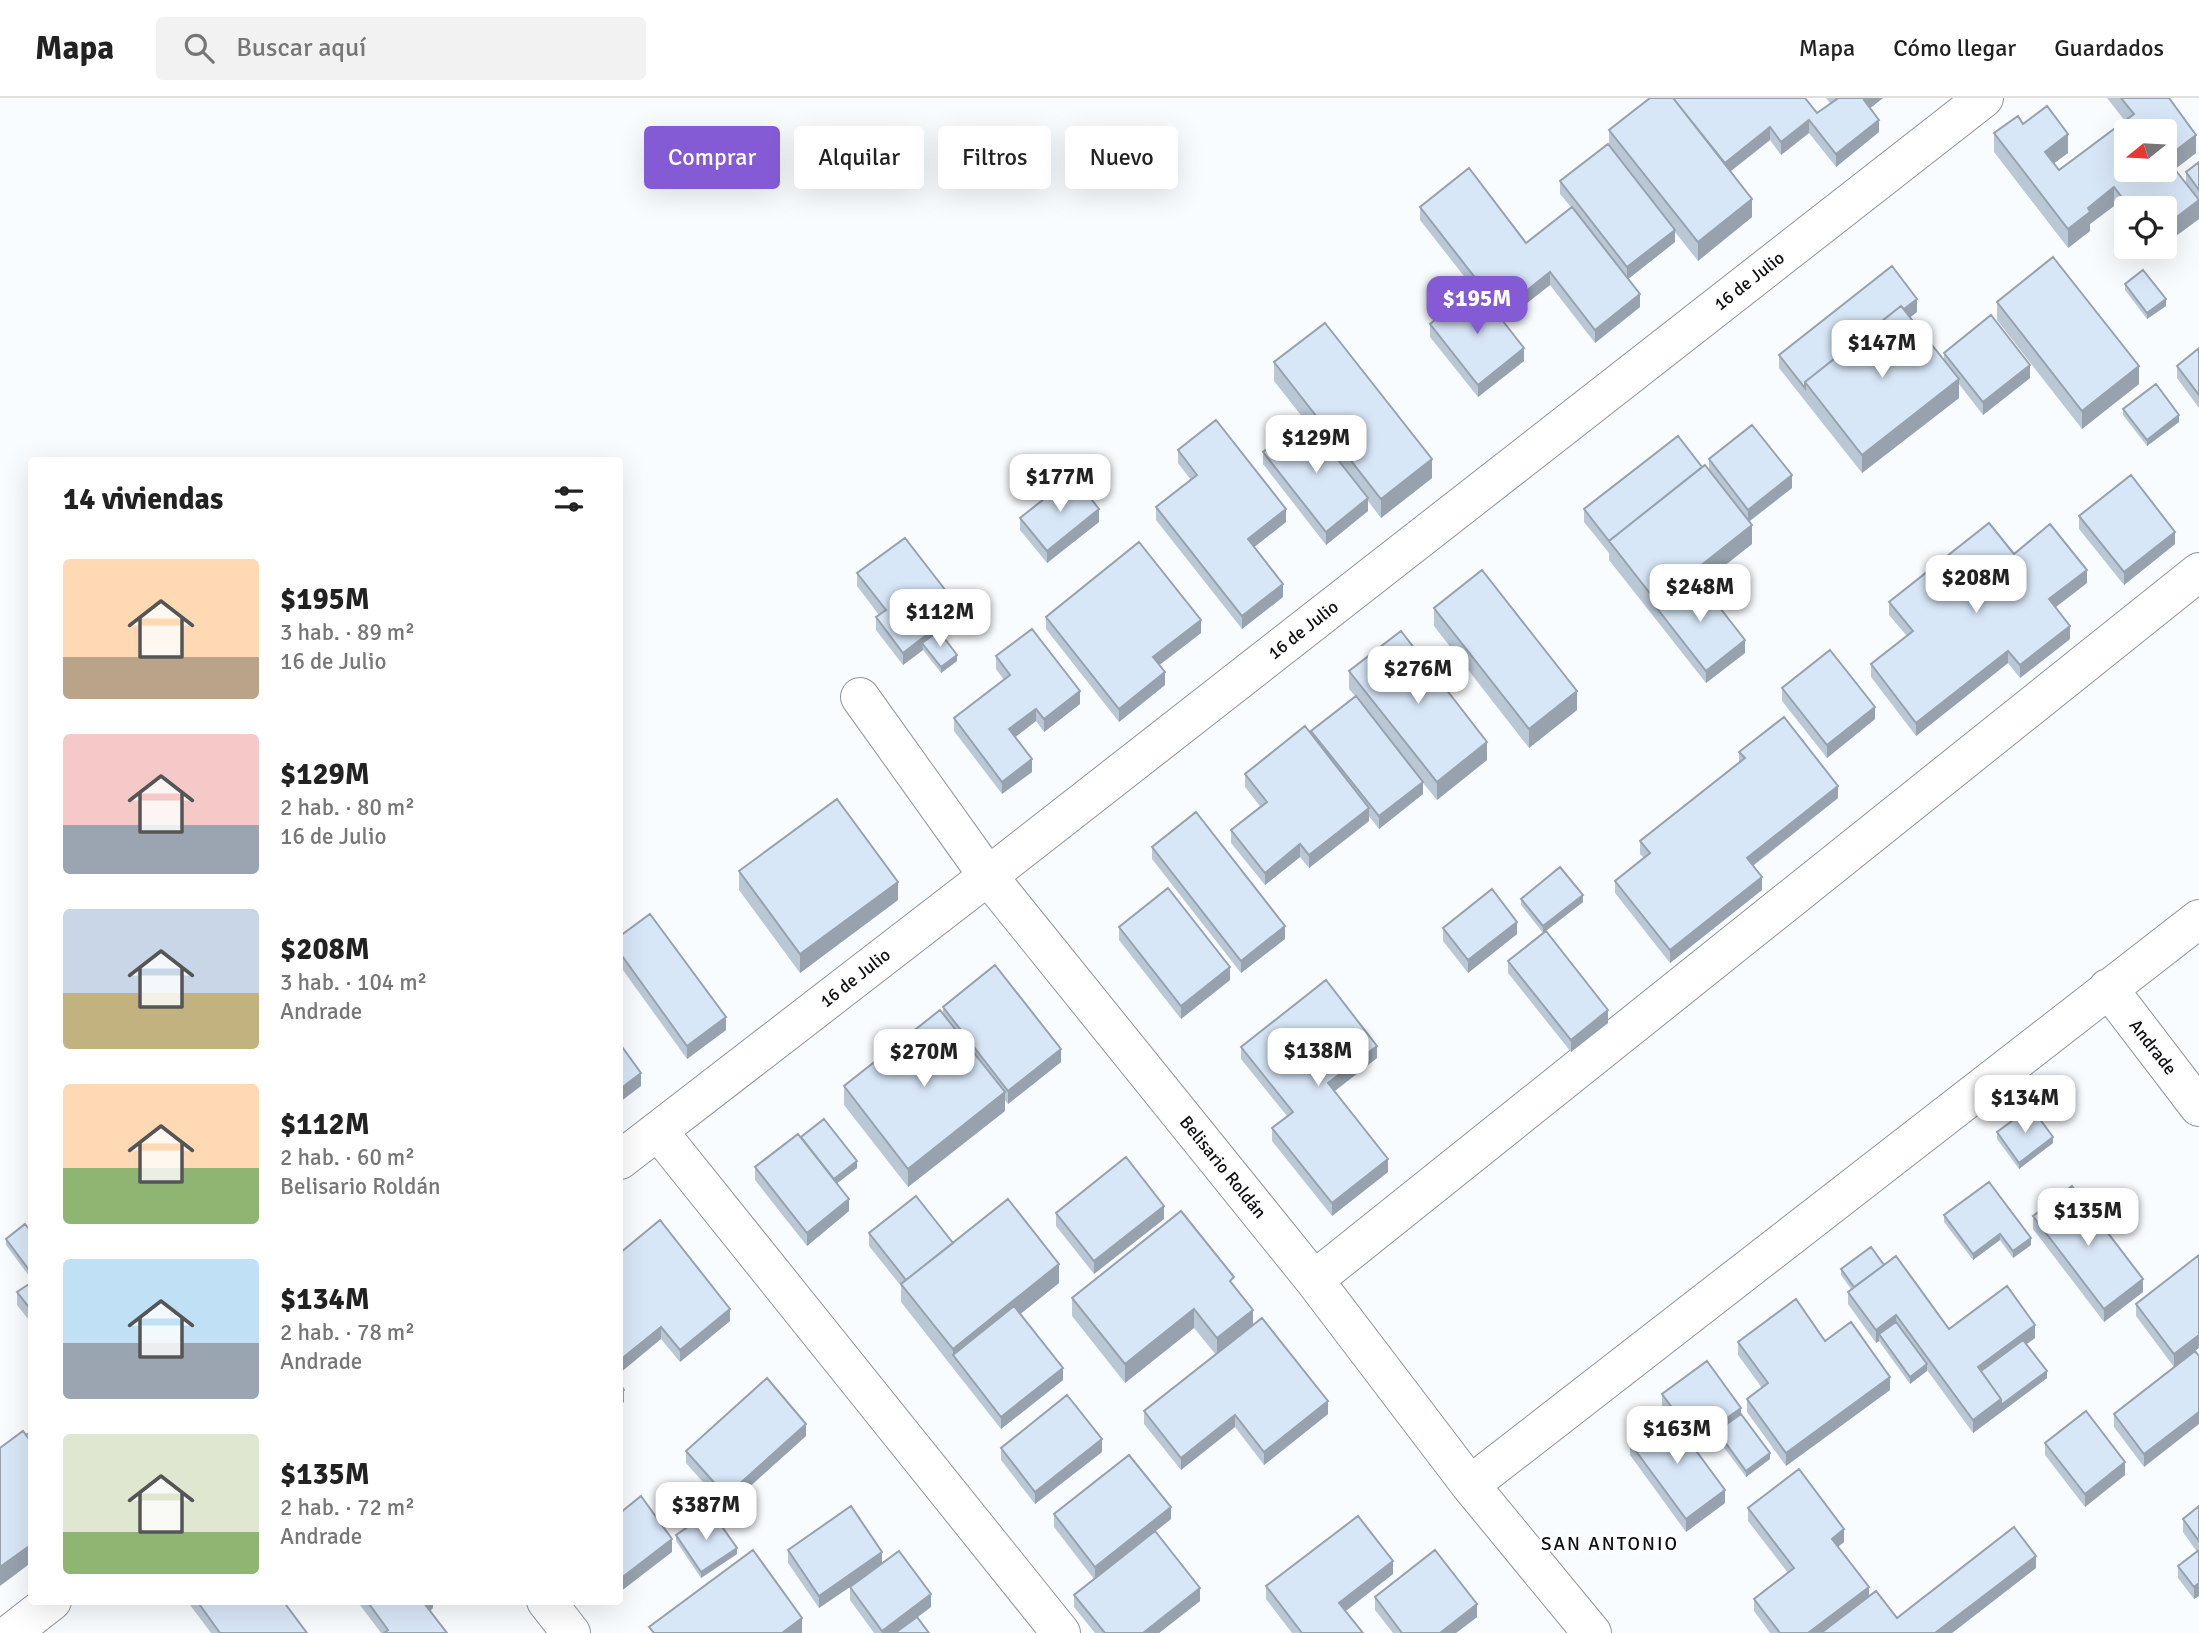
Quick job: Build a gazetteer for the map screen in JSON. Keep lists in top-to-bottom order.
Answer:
{
  "streets": {
    "street": ["16 de Julio", "Andrade", "Belisario Roldán"]
  },
  "crossings": [
    ["16 de Julio", "Belisario Roldán"]
  ],
  "districts": ["SAN ANTONIO"],
  "north": "left",
  "page": {
    "header": "Mapa",
    "search": "Buscar aquí",
    "nav": ["Mapa", "Cómo llegar", "Guardados"],
    "chip": [
      "Comprar",
      "Alquilar",
      "Filtros",
      "Nuevo"
    ],
    "price": [
      "$195M",
      "$147M",
      "$129M",
      "$177M",
      "$208M",
      "$248M",
      "$112M",
      "$276M",
      "$138M",
      "$270M",
      "$134M",
      "$135M",
      "$163M",
      "$387M"
    ],
    "heading": "14 viviendas",
    "list": [
      {
        "name": "$195M",
        "note": "3 hab. · 89 m² · 16 de Julio"
      },
      {
        "name": "$129M",
        "note": "2 hab. · 80 m² · 16 de Julio"
      },
      {
        "name": "$208M",
        "note": "3 hab. · 104 m² · Andrade"
      },
      {
        "name": "$112M",
        "note": "2 hab. · 60 m² · Belisario Roldán"
      },
      {
        "name": "$134M",
        "note": "2 hab. · 78 m² · Andrade"
      },
      {
        "name": "$135M",
        "note": "2 hab. · 72 m² · Andrade"
      }
    ]
  }
}
